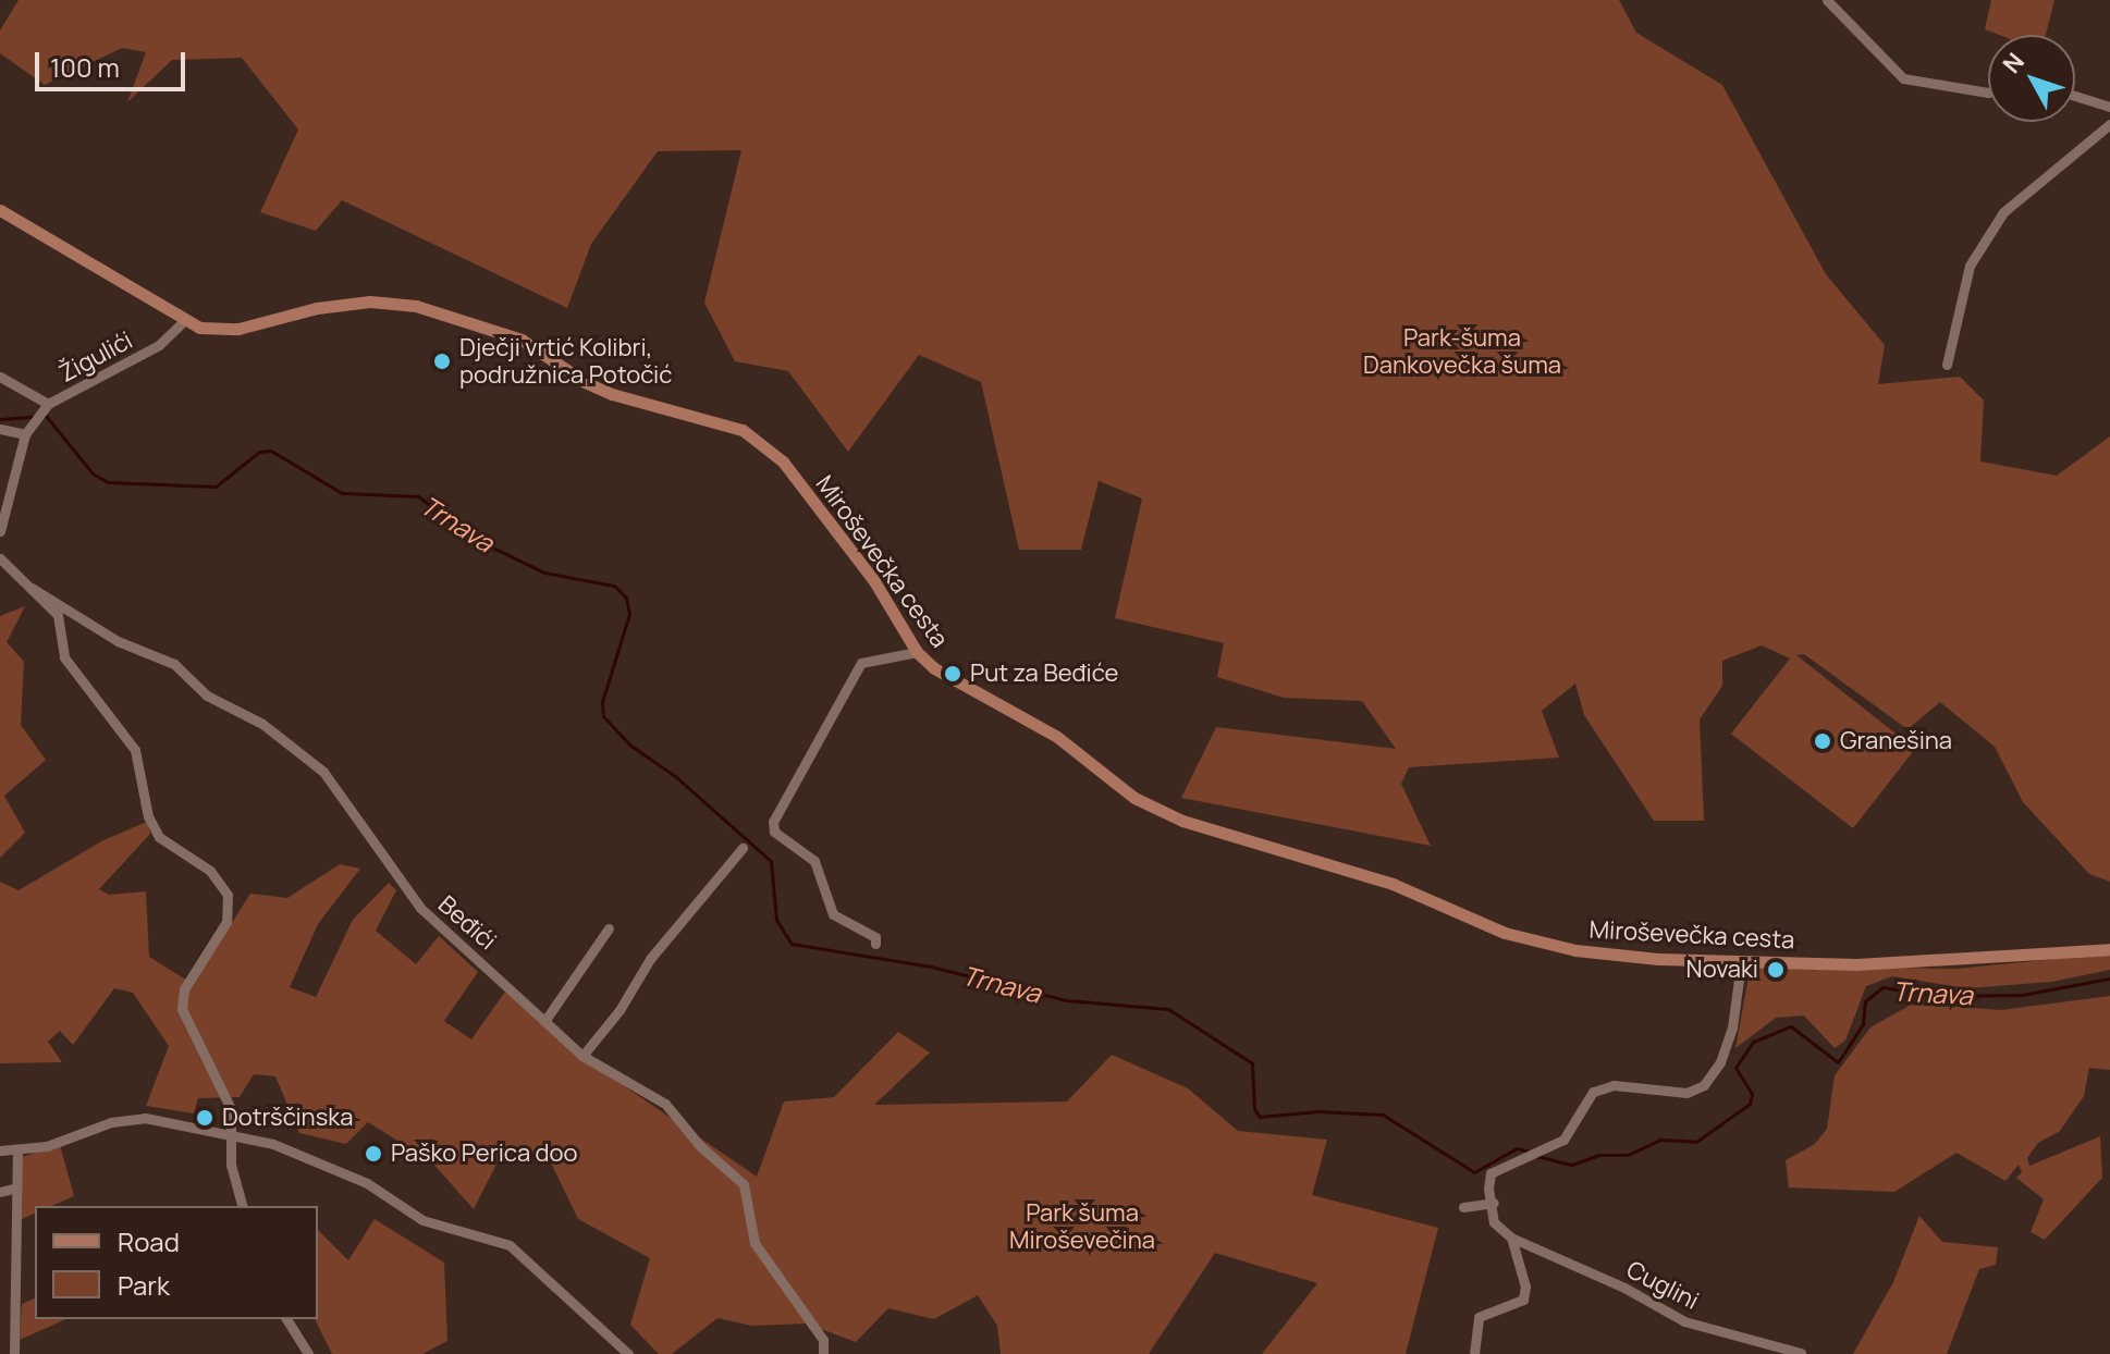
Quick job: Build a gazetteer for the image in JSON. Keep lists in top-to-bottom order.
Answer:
{
  "streets": {
    "main road": ["Miroševečka cesta"],
    "street": ["Žigulići", "Beđići", "Cuglini"]
  },
  "crossings": [
    ["Žigulići", "Miroševečka cesta"]
  ],
  "water": ["Trnava"],
  "parks": ["Park-šuma Dankovečka šuma", "Park šuma Miroševečina"],
  "places": [
    "Dječji vrtić Kolibri, podružnica Potočić",
    "Put za Beđiće",
    "Granešina",
    "Novaki",
    "Dotrščinska",
    "Paško Perica doo"
  ],
  "legend": ["Road", "Park"],
  "scale_bar": "100 m",
  "north": "top left"
}
